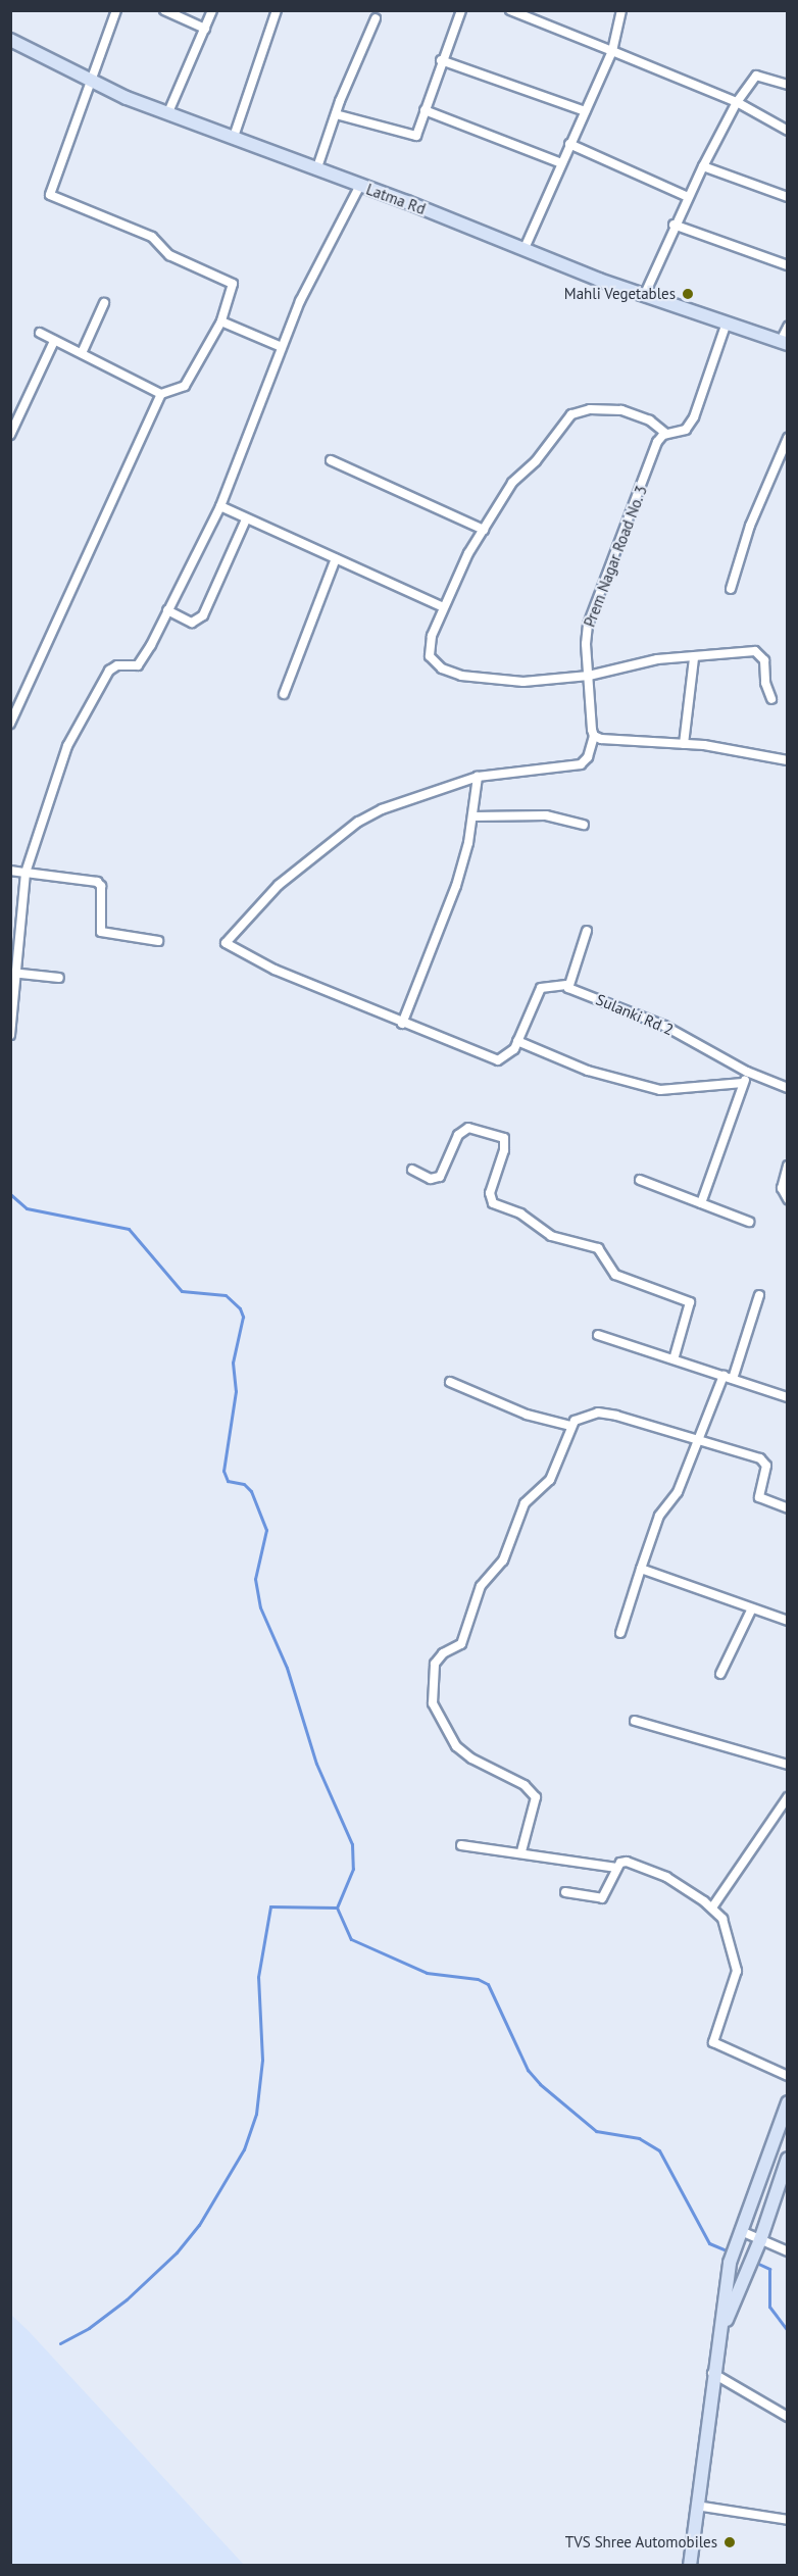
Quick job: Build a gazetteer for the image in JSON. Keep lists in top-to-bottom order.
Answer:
{
  "streets": {
    "street": ["Latma Rd", "Prem Nagar Road No. 3", "Sulanki Rd 2"]
  },
  "places": ["Mahli Vegetables", "TVS Shree Automobiles"]
}
